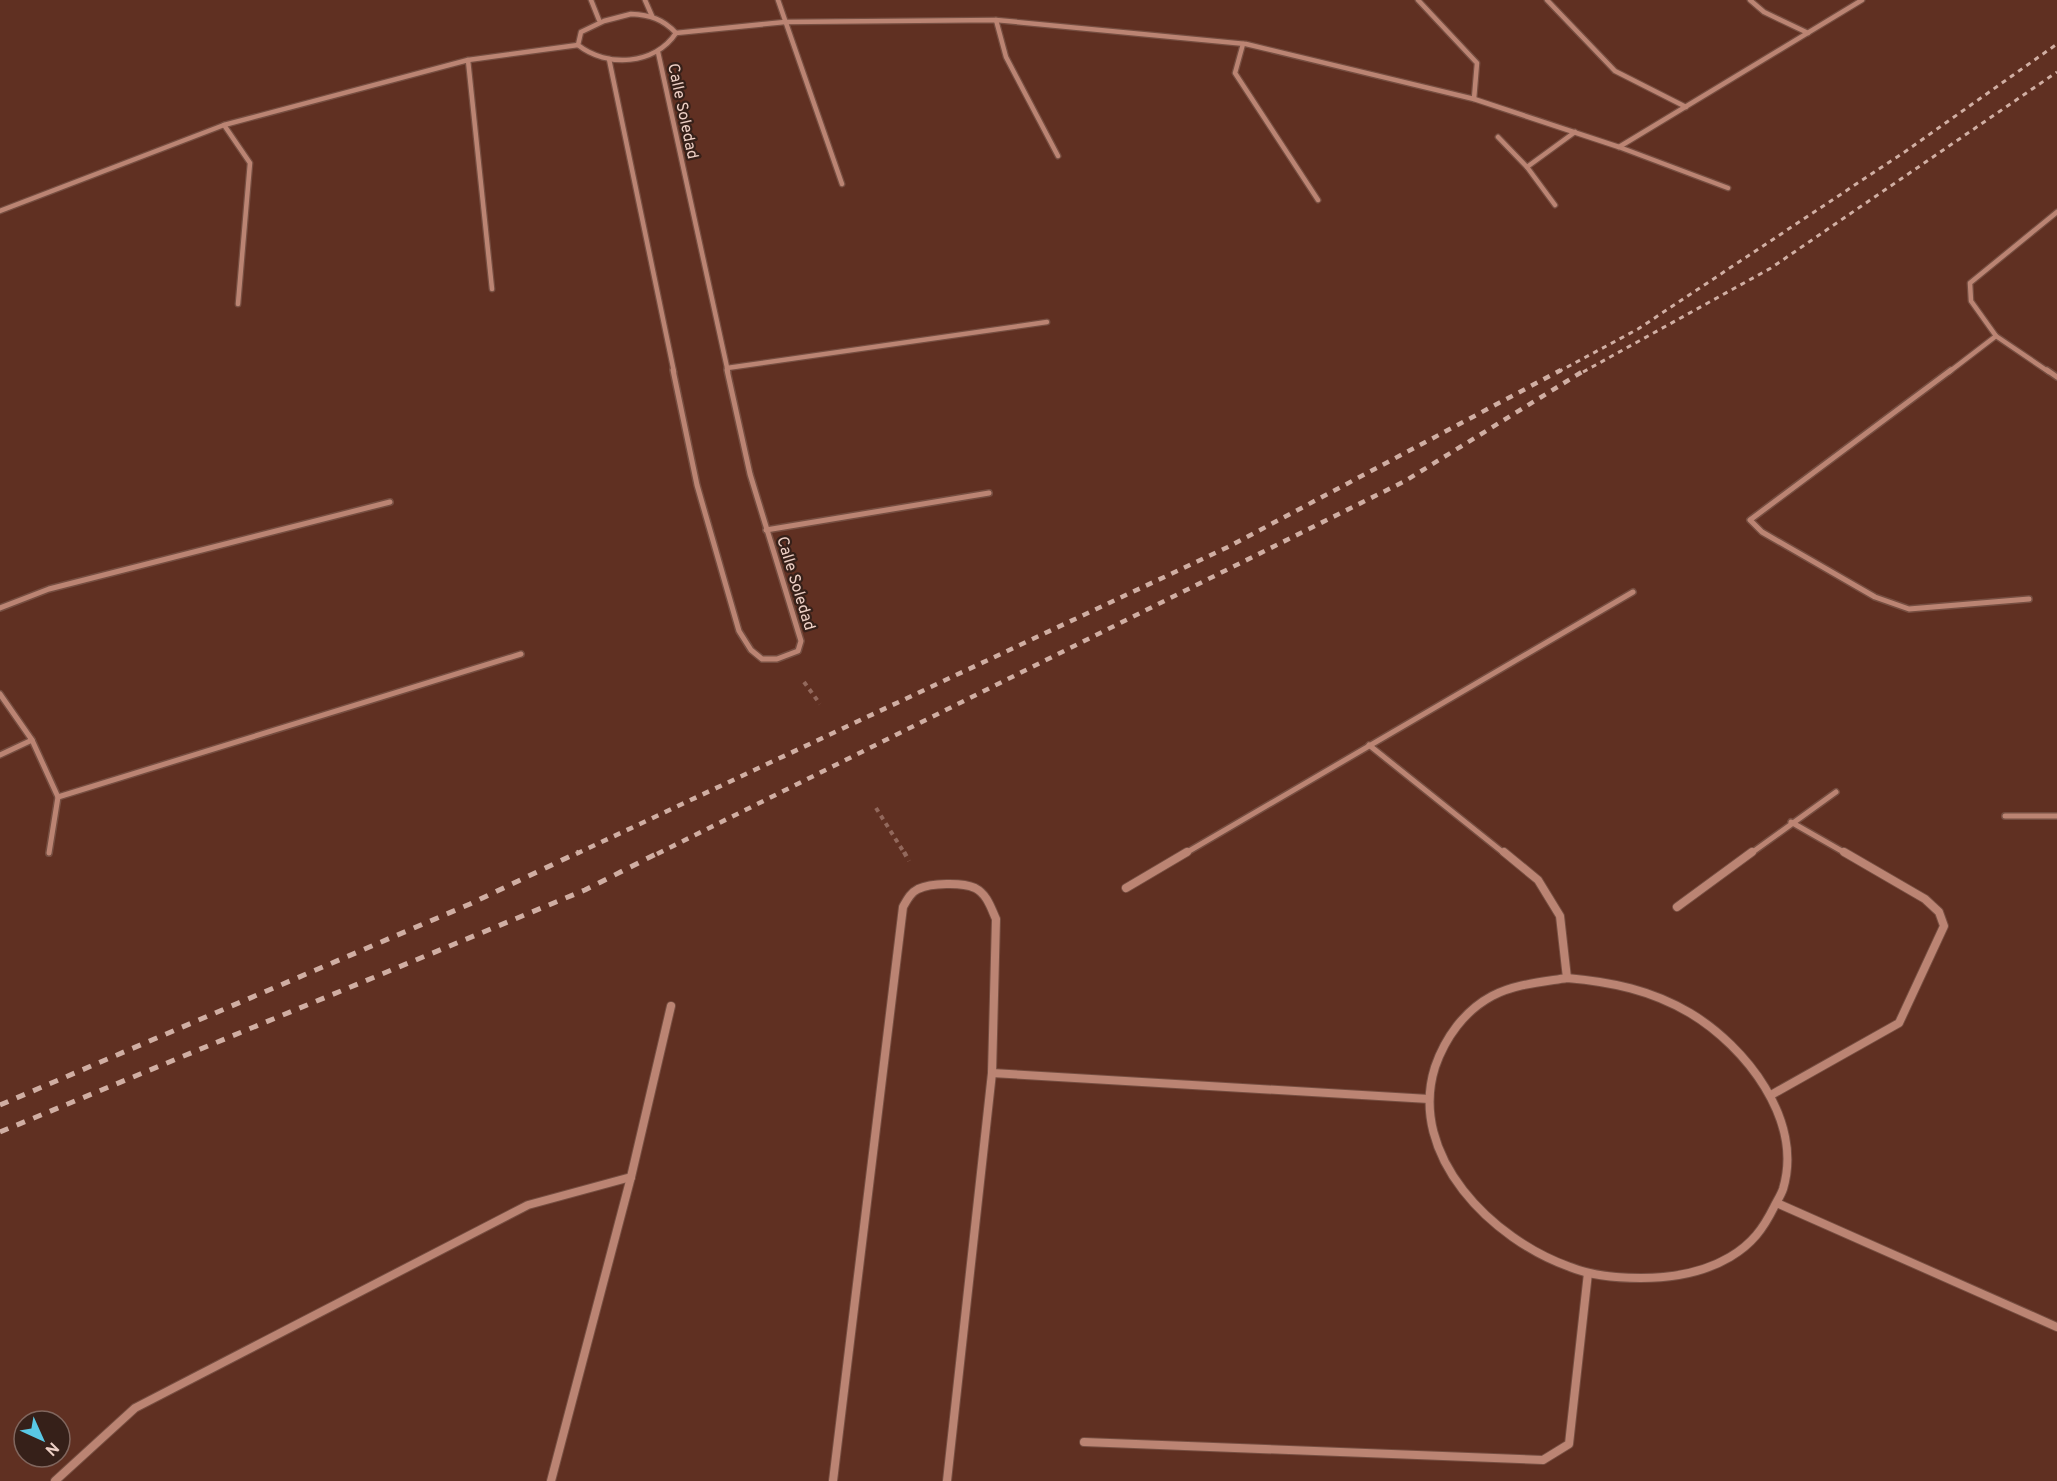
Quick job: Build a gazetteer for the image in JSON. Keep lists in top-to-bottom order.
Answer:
{
  "streets": {
    "street": ["Calle Soledad"]
  },
  "north": "bottom right"
}
